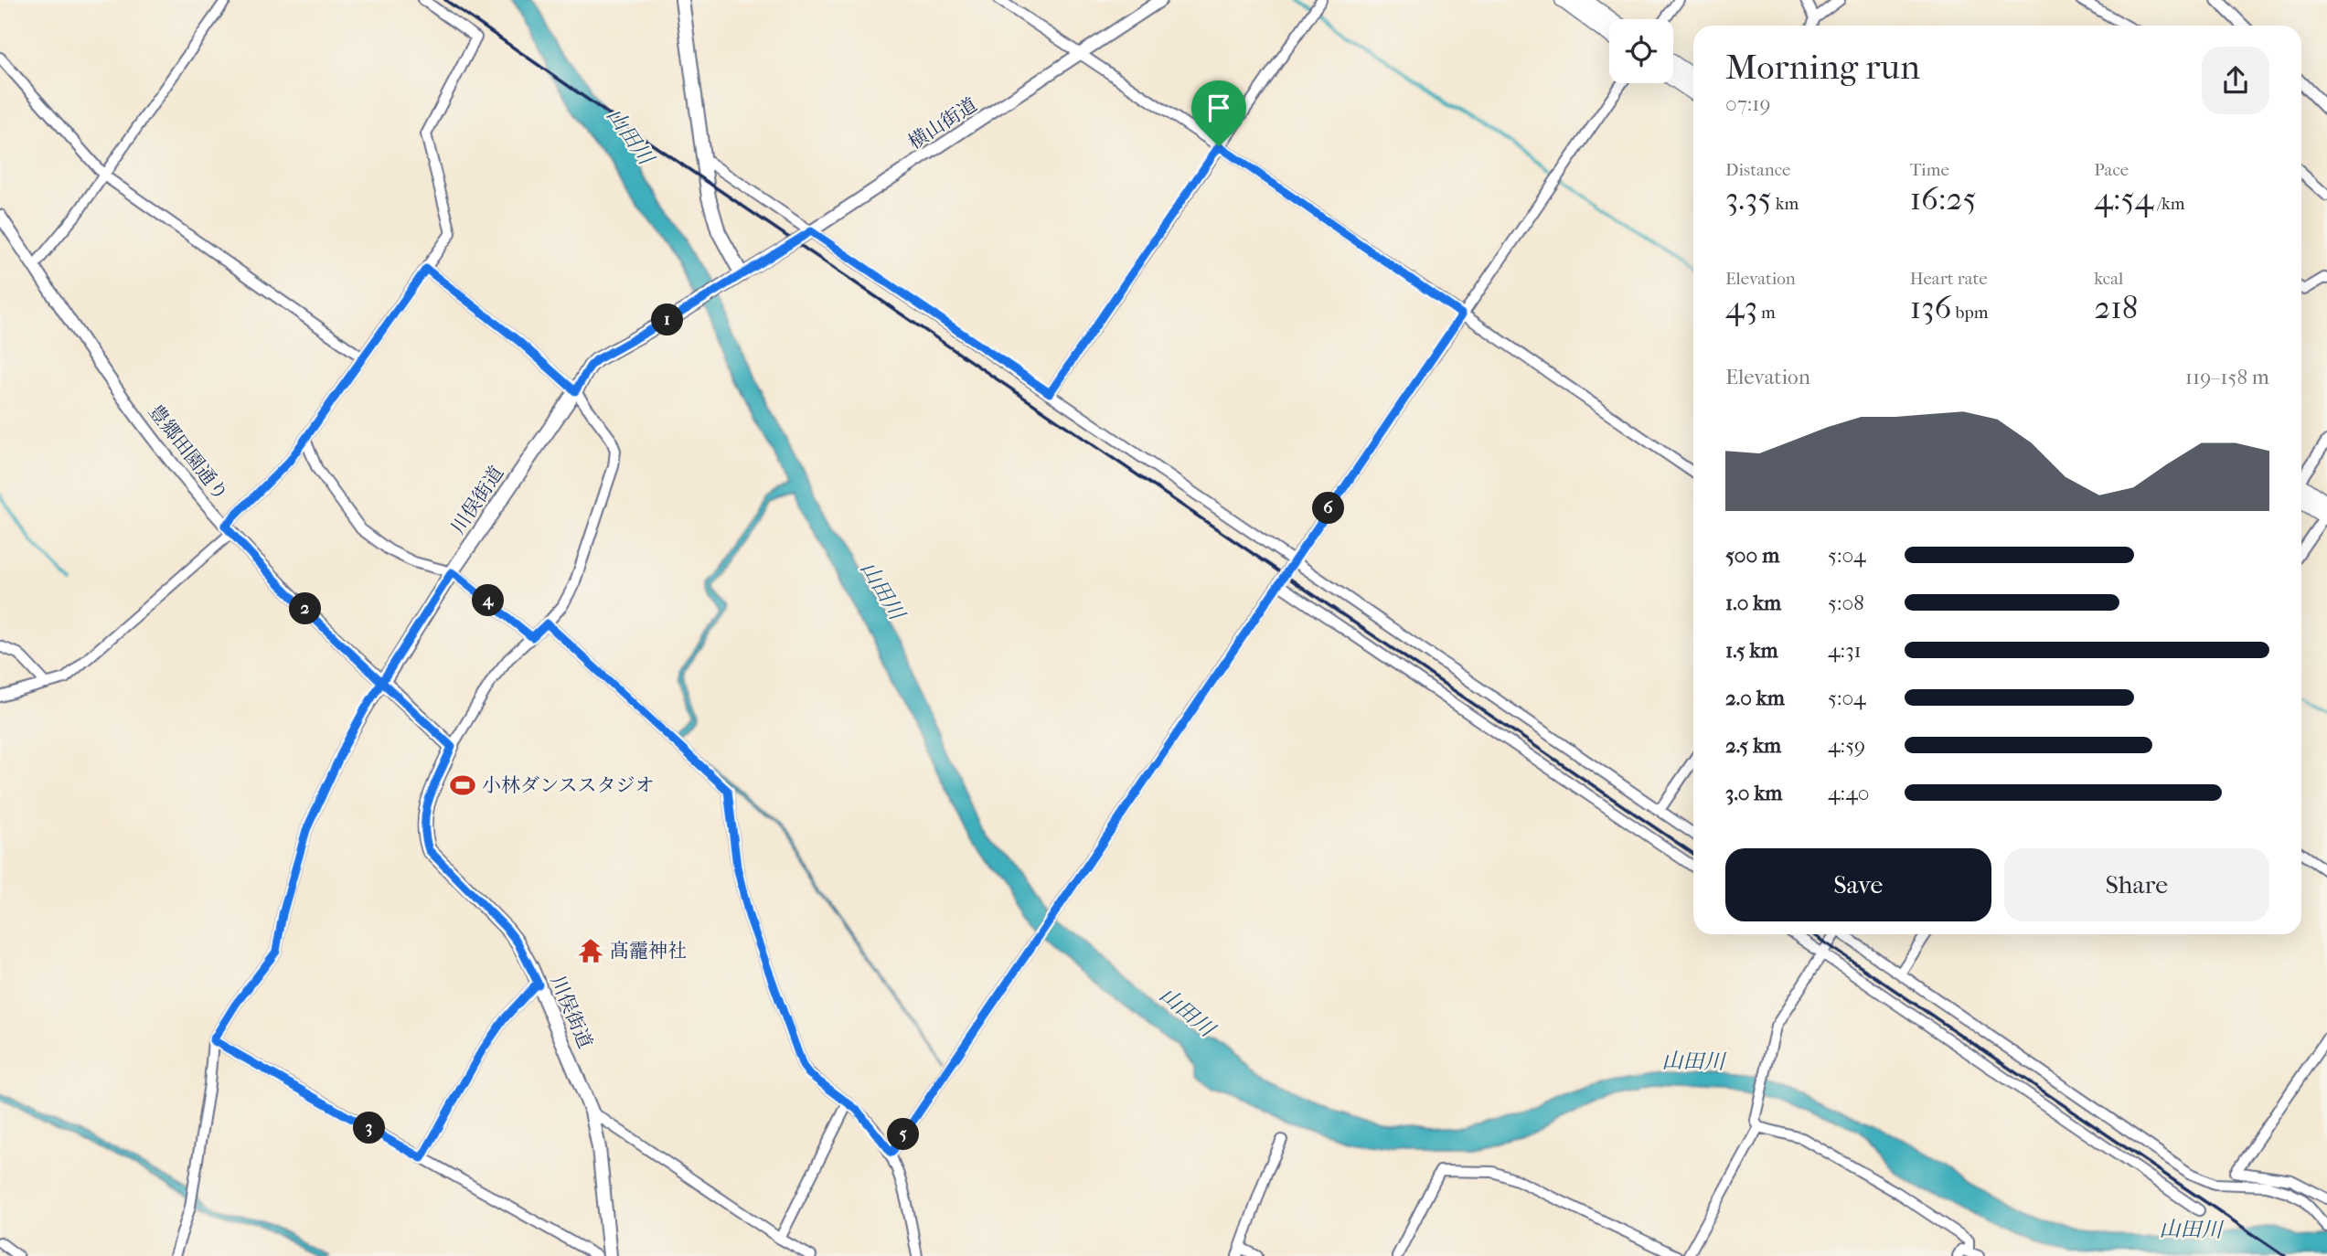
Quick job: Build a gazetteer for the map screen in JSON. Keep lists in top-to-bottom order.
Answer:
{
  "streets": {
    "main road": ["川俣街道"],
    "street": ["横山街道", "豊郷田園通り"]
  },
  "crossings": [
    ["横山街道", "川俣街道"],
    ["豊郷田園通り", "川俣街道"]
  ],
  "water": ["山田川"],
  "places": {
    "sports": ["小林ダンススタジオ"],
    "temple": ["髙靇神社"]
  },
  "page": {
    "heading": ["Morning run", "07:19"],
    "stats": [
      ["Distance", "3.35 km"],
      ["Time", "16:25"],
      ["Pace", "4:54 /km"],
      ["Elevation", "43 m"],
      ["Heart rate", "136 bpm"],
      ["kcal", "218"]
    ],
    "pins": [
      "1",
      "6",
      "4",
      "2",
      "3",
      "5"
    ],
    "chart": ["Elevation", "119–158 m"],
    "list": [
      {
        "name": "500 m",
        "note": "5:04"
      },
      {
        "name": "1.0 km",
        "note": "5:08"
      },
      {
        "name": "1.5 km",
        "note": "4:31"
      },
      {
        "name": "2.0 km",
        "note": "5:04"
      },
      {
        "name": "2.5 km",
        "note": "4:59"
      },
      {
        "name": "3.0 km",
        "note": "4:40"
      }
    ],
    "buttons": ["Save", "Share"]
  }
}
